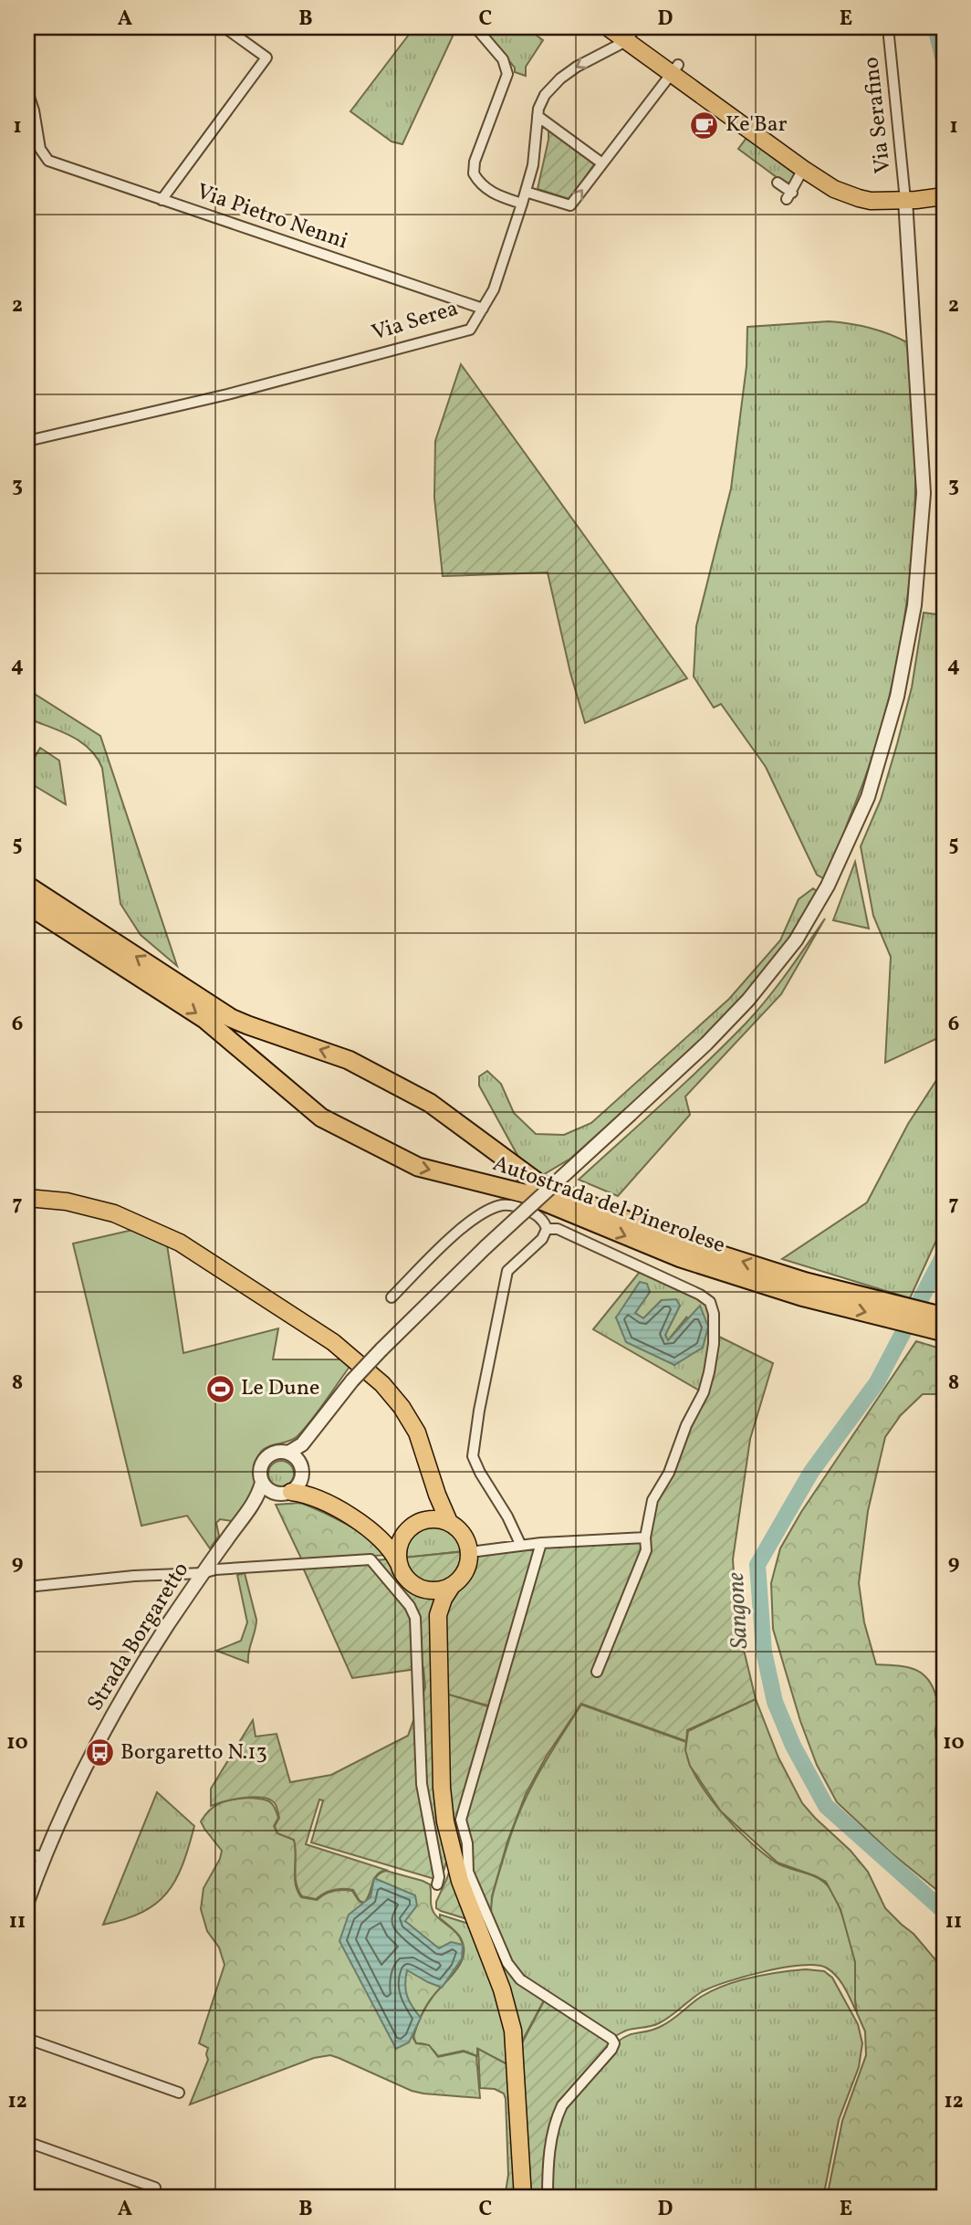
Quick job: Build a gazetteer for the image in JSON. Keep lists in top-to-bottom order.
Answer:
{
  "streets": {
    "highway": ["Autostrada del Pinerolese"],
    "street": [
      "Via Serafino",
      "Via Pietro Nenni",
      "Via Serea",
      "Strada Borgaretto"
    ]
  },
  "crossings": [
    ["Via Pietro Nenni", "Via Serea"]
  ],
  "water": ["Sangone"],
  "places": {
    "cafe": ["Ke'Bar"],
    "sports": ["Le Dune"],
    "bus stop": ["Borgaretto N.13"]
  },
  "grid": {
    "columns": [
      "A",
      "B",
      "C",
      "D",
      "E"
    ],
    "rows": [
      "1",
      "2",
      "3",
      "4",
      "5",
      "6",
      "7",
      "8",
      "9",
      "10",
      "11",
      "12"
    ]
  }
}
